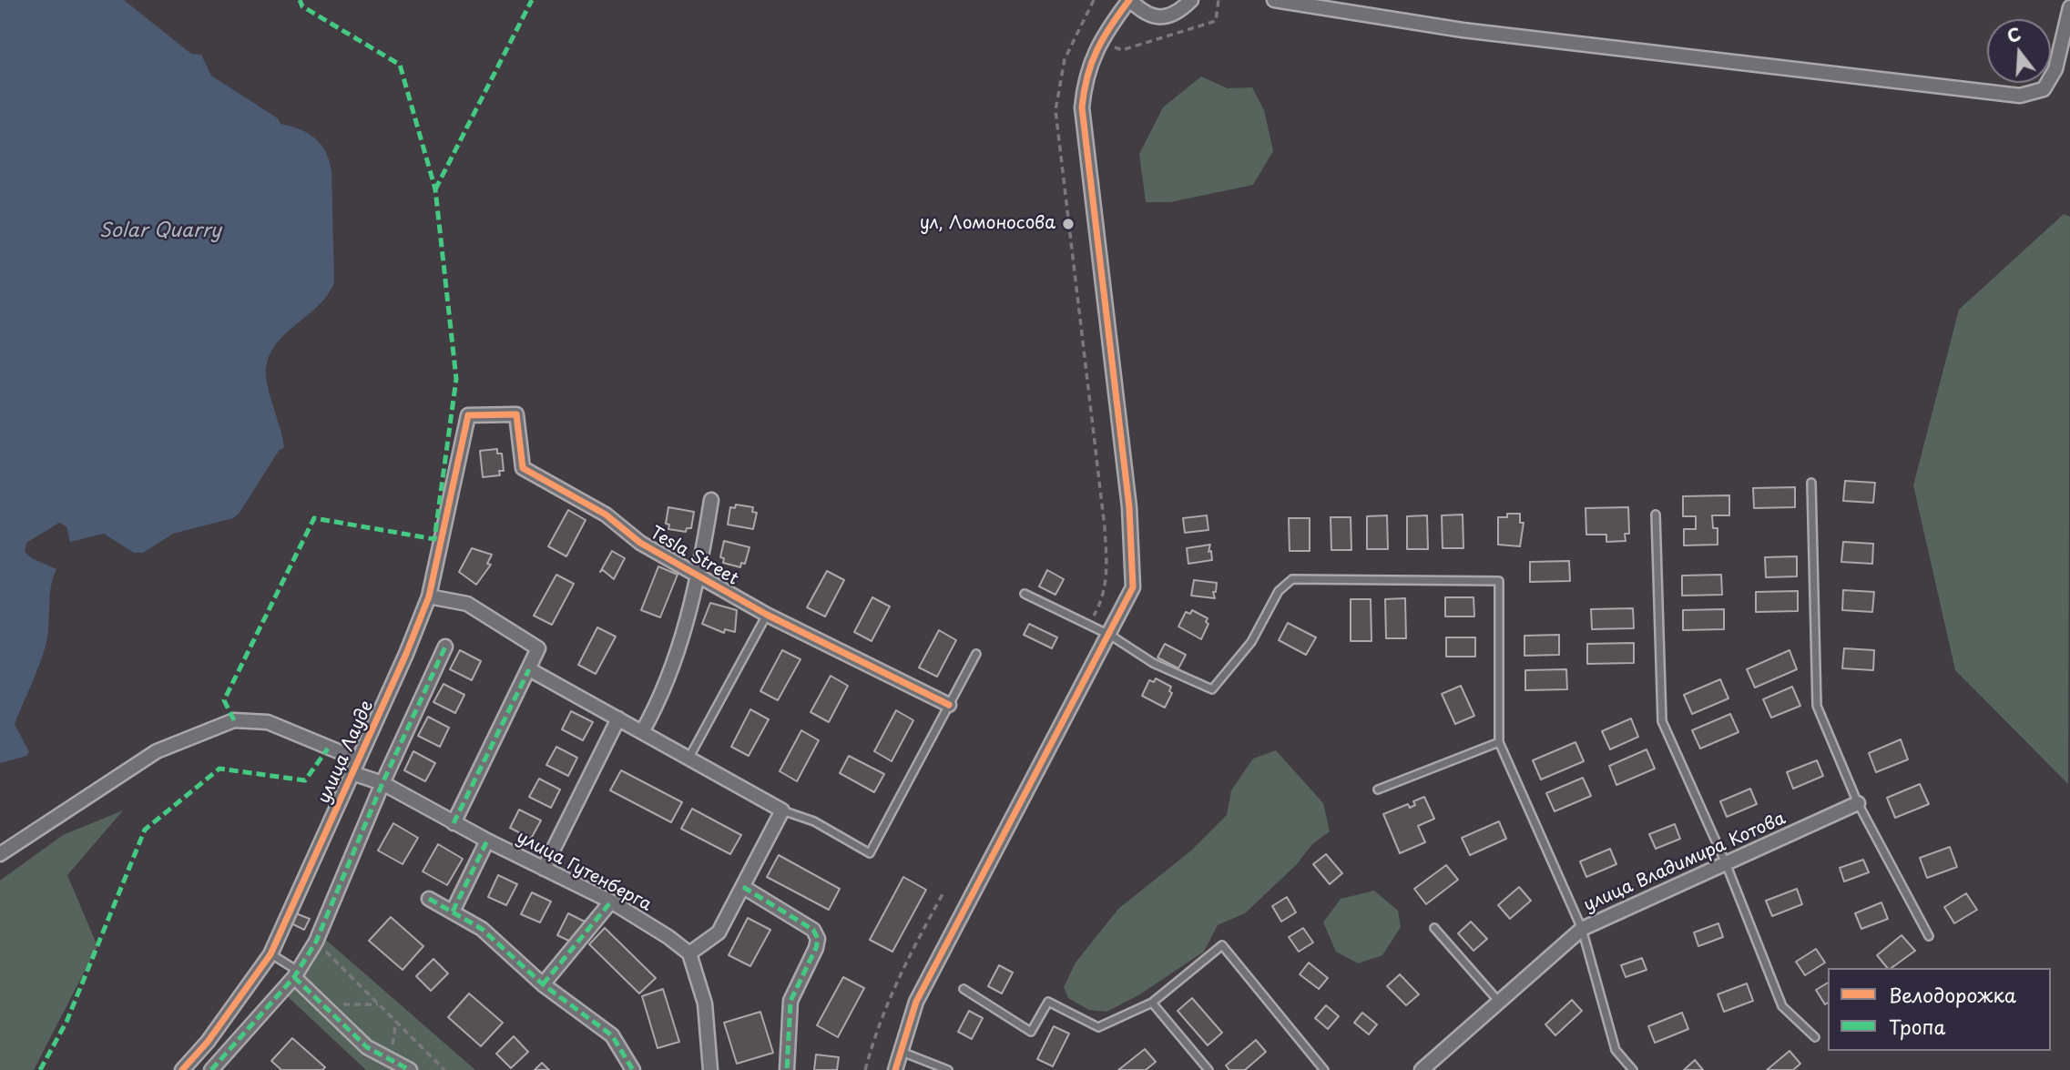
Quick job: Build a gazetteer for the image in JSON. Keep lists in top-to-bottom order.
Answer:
{
  "streets": {
    "street": [
      "Tesla Street",
      "улица Лауде",
      "улица Владимира Котова",
      "улица Гутенберга"
    ]
  },
  "crossings": [
    ["Tesla Street", "улица Лауде"],
    ["улица Лауде", "улица Гутенберга"]
  ],
  "water": ["Solar Quarry"],
  "places": ["ул, Ломоносова"],
  "legend": ["Велодорожка", "Тропа"],
  "north": "top"
}
